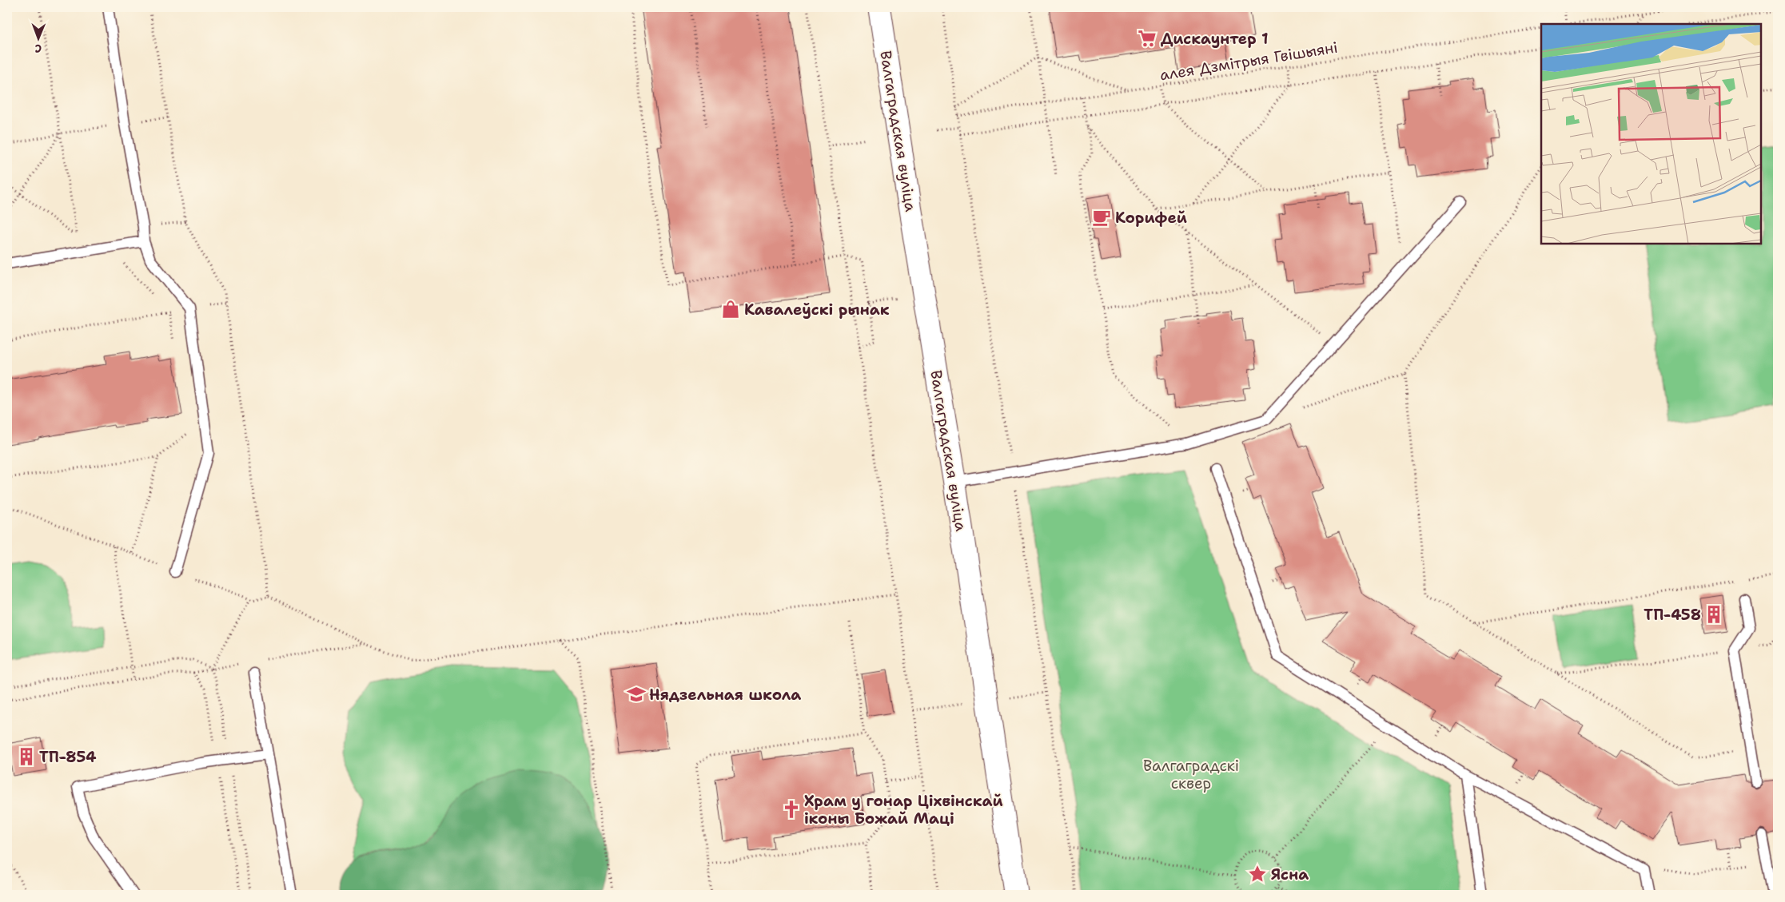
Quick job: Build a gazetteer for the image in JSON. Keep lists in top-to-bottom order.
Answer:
{
  "streets": {
    "main road": ["Валгаградская вуліца"],
    "path": ["алея Дзмітрыя Гвішыяні"]
  },
  "parks": ["Валгаградскі сквер"],
  "places": {
    "supermarket": ["Дискаунтер 1"],
    "cafe": ["Корифей"],
    "shop": ["Кавалеўскі рынак"],
    "building": ["ТП-458", "ТП-854"],
    "school or university": ["Нядзельная школа"],
    "church": ["Храм у гонар Ціхвінскай іконы Божай Маці"],
    "place": ["Ясна"]
  },
  "north": "bottom"
}
